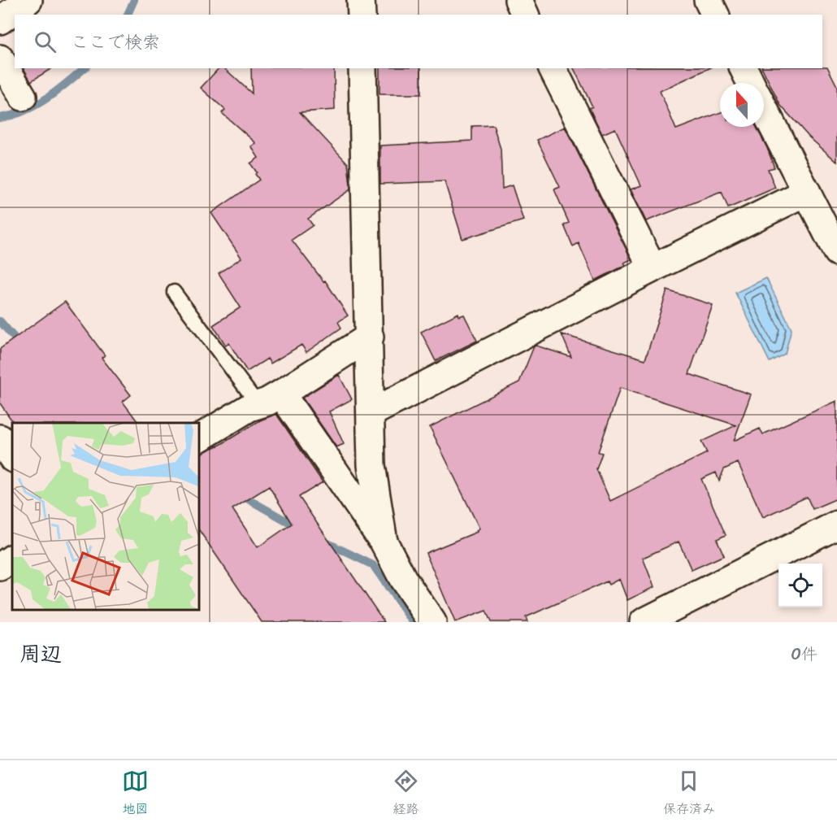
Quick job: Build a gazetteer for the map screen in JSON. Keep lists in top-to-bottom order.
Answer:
{
  "north": "top",
  "page": {
    "search": "ここで検索",
    "heading": ["周辺", "0件"],
    "nav": ["地図", "経路", "保存済み"]
  }
}
